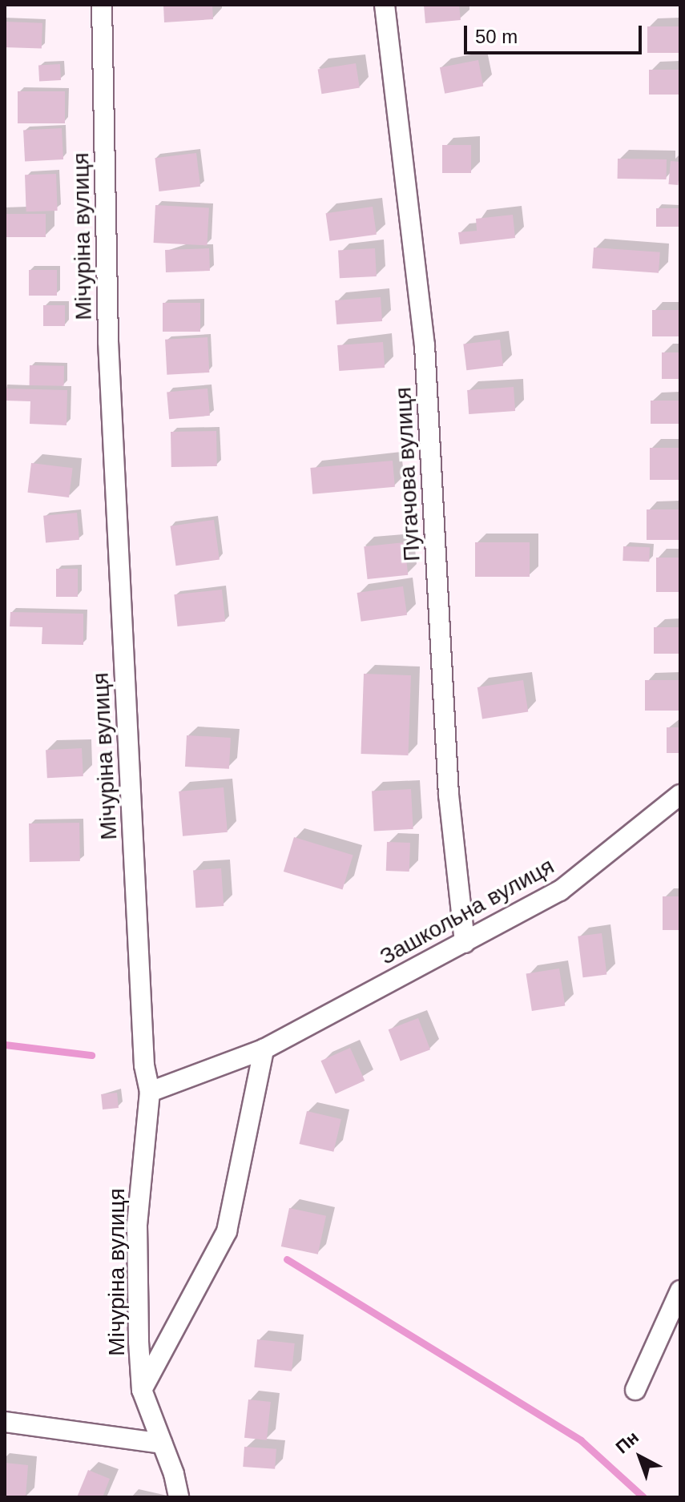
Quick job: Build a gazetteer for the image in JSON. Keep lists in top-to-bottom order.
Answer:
{
  "streets": {
    "street": ["Мічуріна вулиця", "Пугачова вулиця", "Зашкольна вулиця"]
  },
  "crossings": [
    ["Мічуріна вулиця", "Зашкольна вулиця"],
    ["Пугачова вулиця", "Зашкольна вулиця"]
  ],
  "scale_bar": "50 m",
  "north": "top left"
}
